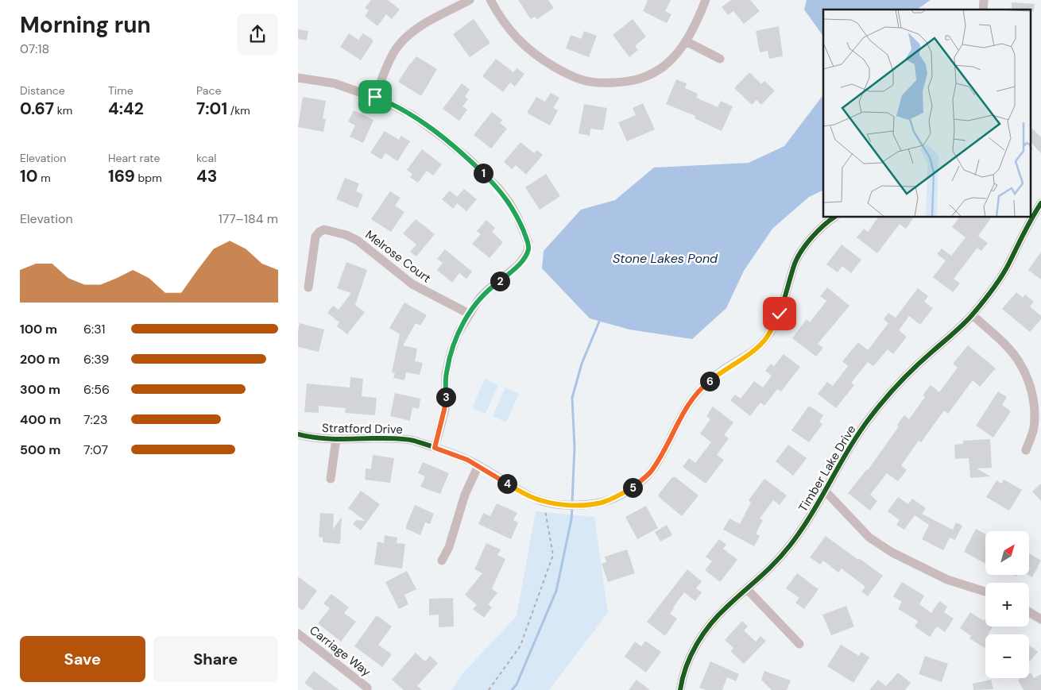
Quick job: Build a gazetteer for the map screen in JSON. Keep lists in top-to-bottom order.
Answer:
{
  "streets": {
    "street": [
      "Melrose Court",
      "Stratford Drive",
      "Timber Lake Drive",
      "Carriage Way"
    ]
  },
  "water": ["Stone Lakes Pond"],
  "north": "top right",
  "page": {
    "heading": ["Morning run", "07:18"],
    "stats": [
      ["Distance", "0.67 km"],
      ["Time", "4:42"],
      ["Pace", "7:01 /km"],
      ["Elevation", "10 m"],
      ["Heart rate", "169 bpm"],
      ["kcal", "43"]
    ],
    "pins": [
      "1",
      "2",
      "6",
      "3",
      "4",
      "5"
    ],
    "chart": ["Elevation", "177–184 m"],
    "list": [
      {
        "name": "100 m",
        "note": "6:31"
      },
      {
        "name": "200 m",
        "note": "6:39"
      },
      {
        "name": "300 m",
        "note": "6:56"
      },
      {
        "name": "400 m",
        "note": "7:23"
      },
      {
        "name": "500 m",
        "note": "7:07"
      }
    ],
    "map_buttons": ["+", "−"],
    "buttons": ["Save", "Share"]
  }
}
